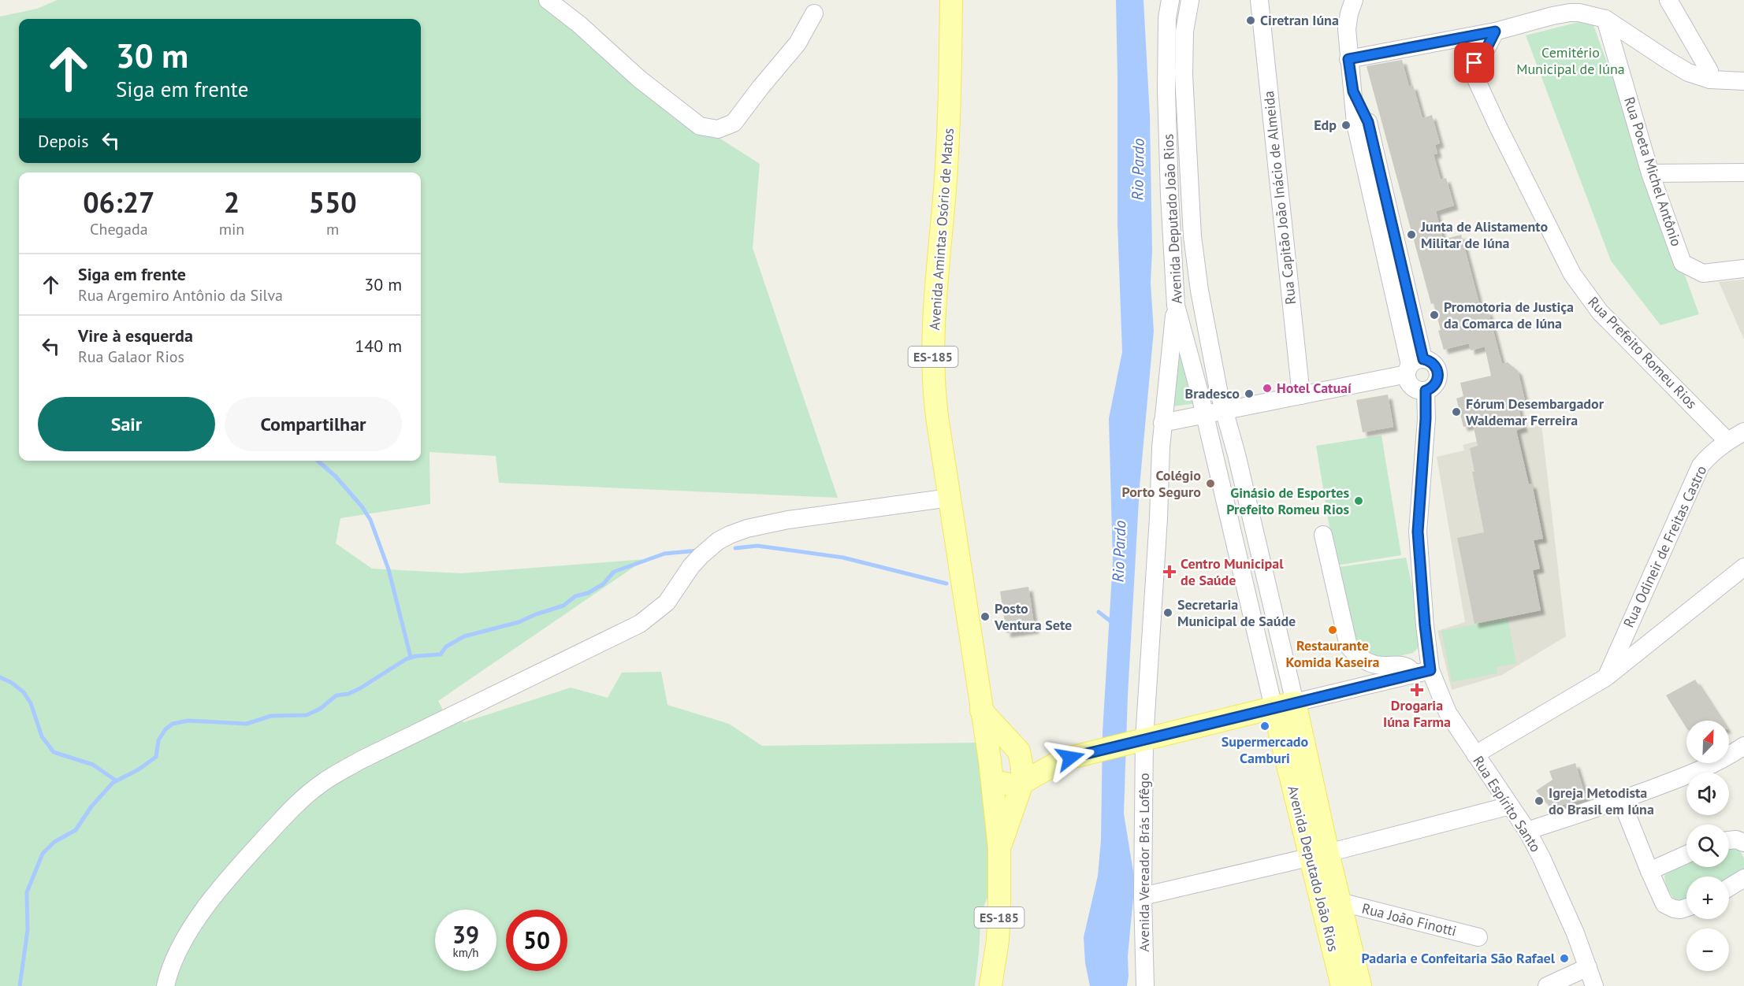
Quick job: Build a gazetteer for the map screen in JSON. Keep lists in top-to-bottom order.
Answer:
{
  "streets": {
    "main road": ["Avenida Deputado João Rios", "Avenida Amintas Osório de Matos", "ES-185"],
    "street": [
      "Rua Poeta Michel Antônio",
      "Rua Capitão João Inácio de Almeida",
      "Rua Prefeito Romeu Rios",
      "Rua Odineir de Freitas Castro",
      "Rua Espírito Santo",
      "Avenida Vereador Brás Lofêgo",
      "Rua João Finotti"
    ]
  },
  "crossings": [
    ["Avenida Deputado João Rios", "Avenida Vereador Brás Lofêgo"],
    ["Avenida Deputado João Rios", "Rua João Finotti"],
    ["Avenida Amintas Osório de Matos", "ES-185"],
    ["Rua Prefeito Romeu Rios", "Rua Odineir de Freitas Castro"]
  ],
  "water": ["Rio Pardo"],
  "parks": ["Cemitério Municipal de Iúna"],
  "places": {
    "other": [
      "Ciretran Iúna",
      "Edp",
      "Junta de Alistamento Militar de Iúna",
      "Promotoria de Justiça da Comarca de Iúna",
      "Hotel Catuaí",
      "Bradesco",
      "Fórum Desembargador Waldemar Ferreira",
      "Colégio Porto Seguro",
      "Ginásio de Esportes Prefeito Romeu Rios",
      "Secretaria Municipal de Saúde",
      "Posto Ventura Sete",
      "Restaurante Komida Kaseira",
      "Supermercado Camburi",
      "Igreja Metodista do Brasil em Iúna",
      "Padaria e Confeitaria São Rafael"
    ],
    "health": ["Centro Municipal de Saúde", "Drogaria Iúna Farma"]
  },
  "north": "top right",
  "page": {
    "turn": ["30 m", "Siga em frente"],
    "then": "Depois",
    "eta": [
      "06:27",
      "Chegada",
      "2",
      "min",
      "550",
      "m"
    ],
    "list": [
      {
        "name": "Siga em frente",
        "note": "Rua Argemiro Antônio da Silva",
        "value": "30 m"
      },
      {
        "name": "Vire à esquerda",
        "note": "Rua Galaor Rios",
        "value": "140 m"
      }
    ],
    "buttons": ["Sair", "Compartilhar"],
    "map_buttons": ["+", "−"],
    "speed": "39 km/h",
    "limit": "50"
  }
}
